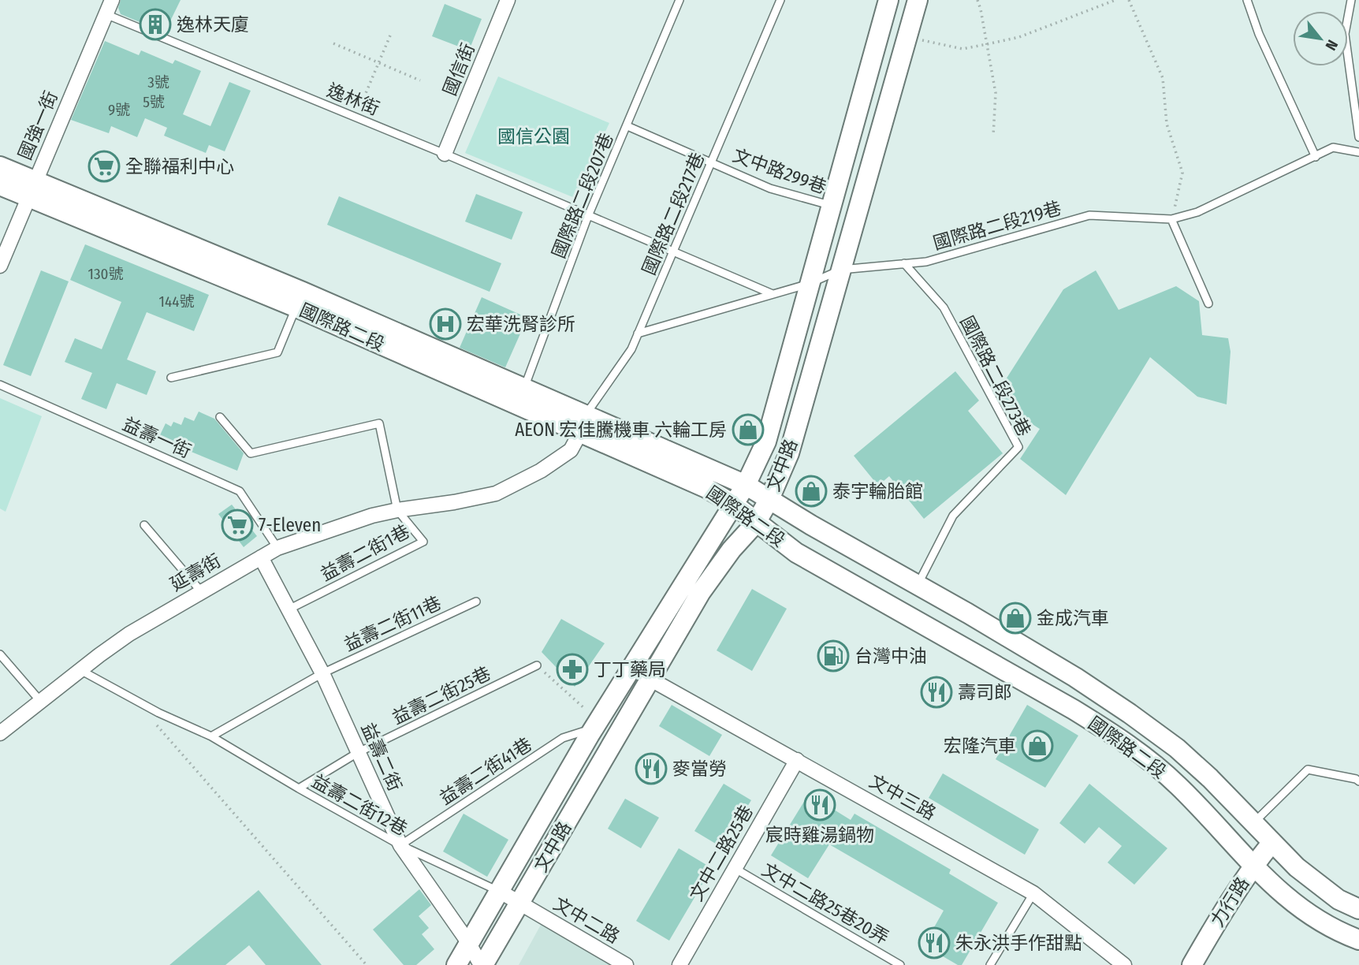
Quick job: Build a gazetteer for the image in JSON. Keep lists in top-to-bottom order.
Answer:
{
  "streets": {
    "street": [
      "國信街",
      "國強一街",
      "國際路二段",
      "文中路",
      "延壽街",
      "益壽二街",
      "文中三路",
      "文中二路25巷",
      "力行路",
      "文中二路"
    ],
    "lane": [
      "逸林街",
      "文中路299巷",
      "國際路二段207巷",
      "國際路二段217巷",
      "國際路二段219巷",
      "國際路二段273巷",
      "益壽一街",
      "益壽二街1巷",
      "益壽二街11巷",
      "益壽二街25巷",
      "益壽二街41巷",
      "益壽二街12巷",
      "文中二路25巷20弄"
    ]
  },
  "crossings": [
    ["國信街", "逸林街"],
    ["逸林街", "國強一街"],
    ["逸林街", "國際路二段207巷"],
    ["逸林街", "國際路二段217巷"],
    ["逸林街", "國際路二段219巷"],
    ["國強一街", "國際路二段"],
    ["文中路299巷", "國際路二段207巷"],
    ["文中路299巷", "國際路二段217巷"],
    ["文中路299巷", "文中路"],
    ["國際路二段207巷", "國際路二段"],
    ["國際路二段217巷", "國際路二段219巷"],
    ["國際路二段217巷", "國際路二段"],
    ["國際路二段217巷", "延壽街"],
    ["國際路二段219巷", "國際路二段273巷"],
    ["國際路二段219巷", "文中路"],
    ["國際路二段", "國際路二段273巷"],
    ["國際路二段", "文中路"],
    ["國際路二段", "延壽街"],
    ["國際路二段", "力行路"],
    ["益壽一街", "延壽街"],
    ["文中路", "益壽二街"],
    ["文中路", "益壽二街41巷"],
    ["文中路", "文中三路"],
    ["文中路", "益壽二街12巷"],
    ["文中路", "文中二路"],
    ["益壽二街1巷", "延壽街"],
    ["益壽二街1巷", "益壽二街"],
    ["延壽街", "益壽二街"],
    ["延壽街", "益壽二街12巷"],
    ["益壽二街11巷", "益壽二街"],
    ["益壽二街25巷", "益壽二街"],
    ["益壽二街25巷", "益壽二街12巷"],
    ["益壽二街", "益壽二街41巷"],
    ["益壽二街", "益壽二街12巷"],
    ["益壽二街41巷", "益壽二街12巷"],
    ["文中三路", "文中二路25巷"],
    ["益壽二街12巷", "文中二路"],
    ["文中二路25巷", "文中二路25巷20弄"]
  ],
  "parks": ["國信公園"],
  "places": {
    "building": ["逸林天廈"],
    "supermarket": ["全聯福利中心", "7-Eleven"],
    "hospital": ["宏華洗腎診所"],
    "shop": [
      "AEON 宏佳騰機車 六輪工房",
      "泰宇輪胎館",
      "金成汽車",
      "宏隆汽車"
    ],
    "fuel station": ["台灣中油"],
    "pharmacy": ["丁丁藥局"],
    "restaurant": [
      "壽司郎",
      "麥當勞",
      "宸時雞湯鍋物",
      "朱永洪手作甜點"
    ]
  },
  "house_numbers": [
    "3號",
    "5號",
    "9號",
    "130號",
    "144號"
  ],
  "north": "bottom right"
}
